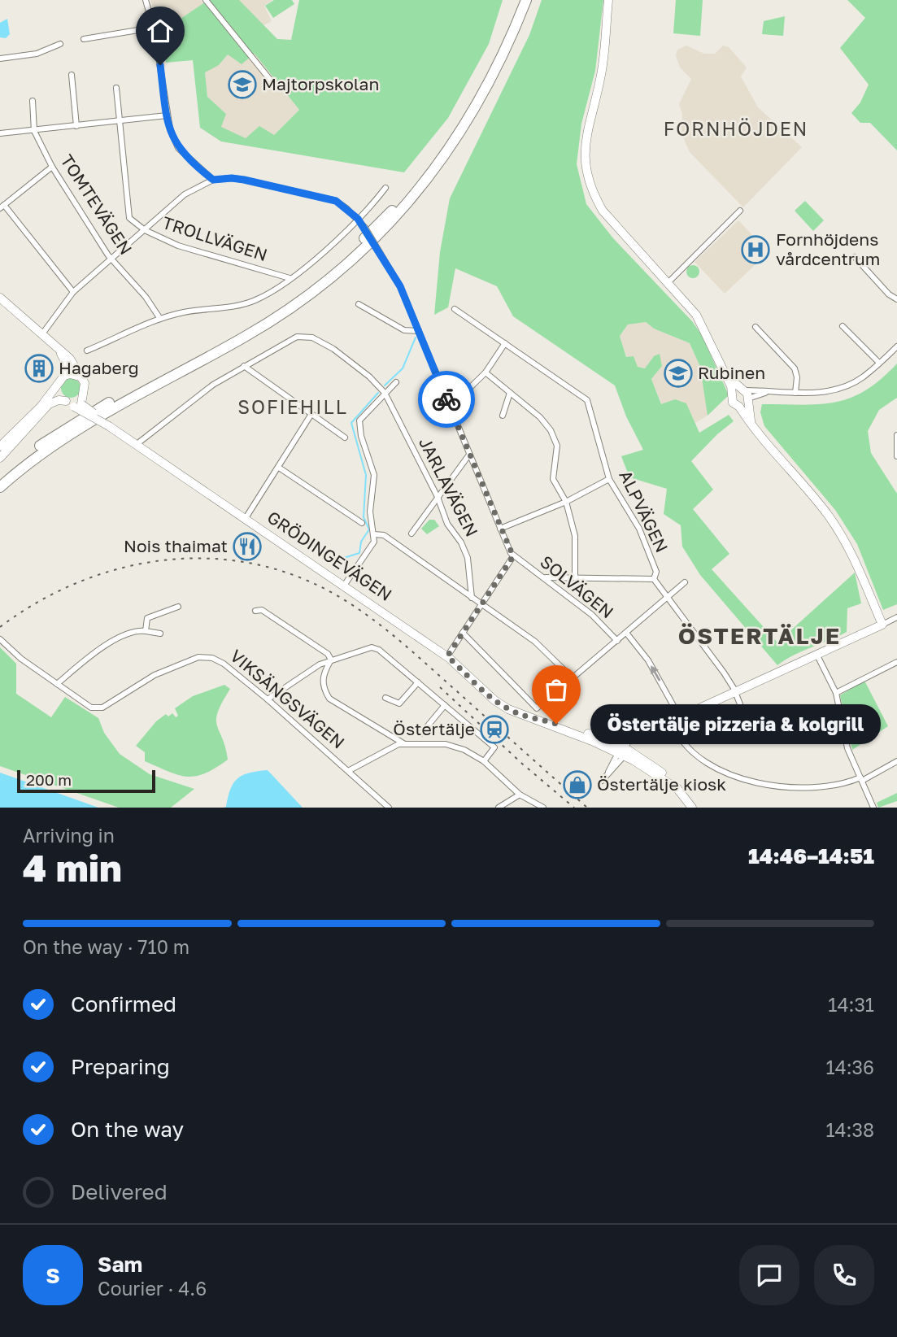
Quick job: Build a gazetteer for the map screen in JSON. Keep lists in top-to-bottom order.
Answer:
{
  "streets": {
    "street": [
      "TOMTEVÄGEN",
      "TROLLVÄGEN",
      "JARLAVÄGEN",
      "ALPVÄGEN",
      "GRÖDINGEVÄGEN",
      "SOLVÄGEN",
      "VIKSÄNGSVÄGEN"
    ]
  },
  "crossings": [
    ["JARLAVÄGEN", "GRÖDINGEVÄGEN"]
  ],
  "districts": ["FORNHÖJDEN", "SOFIEHILL", "ÖSTERTÄLJE"],
  "places": {
    "school or university": ["Majtorpskolan", "Rubinen"],
    "hospital": ["Fornhöjdens vårdcentrum"],
    "building": ["Hagaberg"],
    "restaurant": ["Nois thaimat"],
    "other": ["Östertälje pizzeria & kolgrill"],
    "station": ["Östertälje"],
    "shop": ["Östertälje kiosk"]
  },
  "scale_bar": "200 m",
  "page": {
    "bubble": "Östertälje pizzeria & kolgrill",
    "scale": "200 m",
    "heading": ["4 min", "Arriving in", "14:46–14:51"],
    "panel": ["Sam", "Courier · 4.6"],
    "bar": "On the way · 710 m",
    "list": [
      ["Confirmed", "14:31"],
      ["Preparing", "14:36"],
      ["On the way", "14:38"],
      "Delivered"
    ],
    "round": "S"
  }
}
